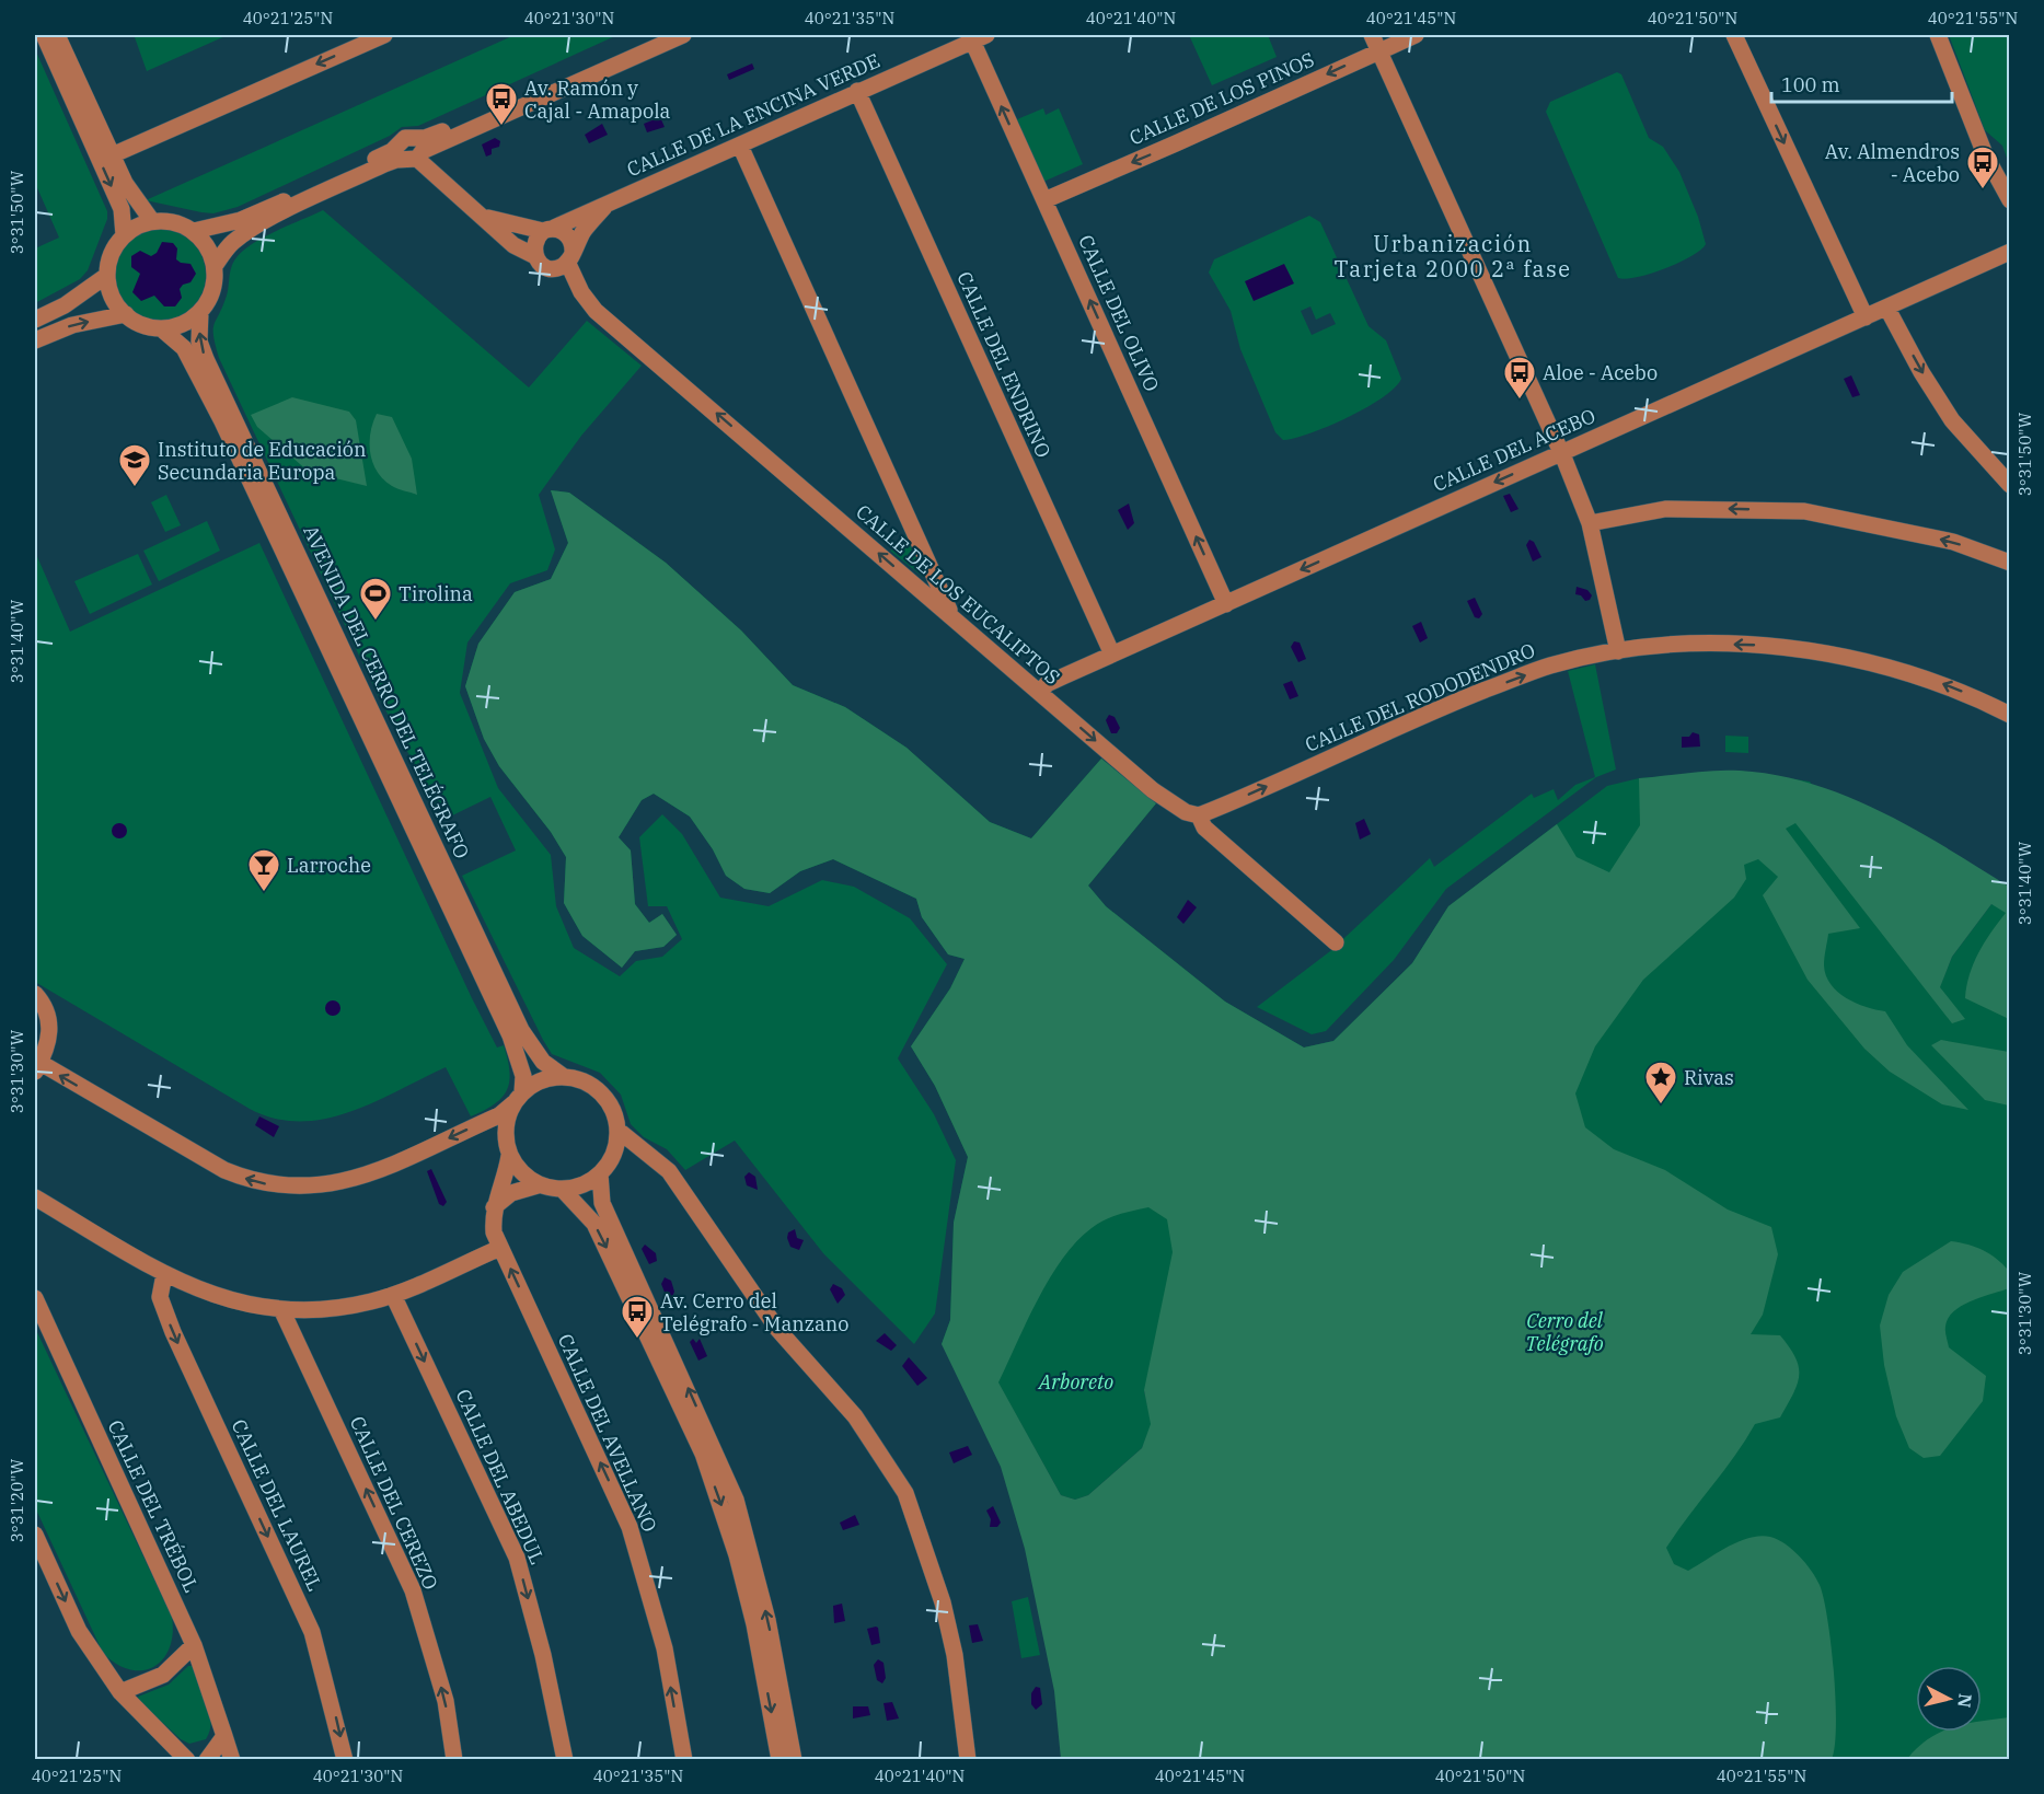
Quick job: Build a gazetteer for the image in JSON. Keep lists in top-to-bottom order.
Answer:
{
  "streets": {
    "street": [
      "CALLE DE LOS PINOS",
      "CALLE DE LA ENCINA VERDE",
      "CALLE DEL OLIVO",
      "CALLE DEL ENDRINO",
      "CALLE DEL ACEBO",
      "CALLE DE LOS EUCALIPTOS",
      "AVENIDA DEL CERRO DEL TELÉGRAFO",
      "CALLE DEL RODODENDRO",
      "CALLE DEL AVELLANO",
      "CALLE DEL ABEDUL",
      "CALLE DEL CEREZO",
      "CALLE DEL LAUREL",
      "CALLE DEL TRÉBOL"
    ]
  },
  "crossings": [
    ["CALLE DE LOS PINOS", "CALLE DEL OLIVO"],
    ["CALLE DE LA ENCINA VERDE", "CALLE DEL OLIVO"],
    ["CALLE DE LA ENCINA VERDE", "CALLE DEL ENDRINO"],
    ["CALLE DE LA ENCINA VERDE", "CALLE DE LOS EUCALIPTOS"],
    ["CALLE DEL OLIVO", "CALLE DEL ACEBO"],
    ["CALLE DEL ENDRINO", "CALLE DEL ACEBO"],
    ["CALLE DEL ACEBO", "CALLE DE LOS EUCALIPTOS"],
    ["CALLE DE LOS EUCALIPTOS", "CALLE DEL RODODENDRO"],
    ["AVENIDA DEL CERRO DEL TELÉGRAFO", "CALLE DEL AVELLANO"]
  ],
  "one_way": [
    "CALLE DE LOS PINOS",
    "CALLE DEL OLIVO",
    "CALLE DEL ABEDUL",
    "CALLE DEL CEREZO",
    "CALLE DEL LAUREL"
  ],
  "districts": ["Urbanización Tarjeta 2000 2ª fase"],
  "parks": ["Cerro del Telégrafo", "Arboreto"],
  "places": {
    "bus stop": [
      "Av. Ramón y Cajal - Amapola",
      "Av. Almendros - Acebo",
      "Aloe - Acebo",
      "Av. Cerro del Telégrafo - Manzano"
    ],
    "school or university": ["Instituto de Educación Secundaria Europa"],
    "sports": ["Tirolina"],
    "bar": ["Larroche"],
    "place": ["Rivas"]
  },
  "scale_bar": "100 m",
  "north": "right",
  "coordinates": [
    "40°21'25\"N",
    "40°21'30\"N",
    "40°21'35\"N",
    "40°21'40\"N",
    "40°21'45\"N",
    "40°21'50\"N",
    "40°21'55\"N",
    "3°31'50\"W",
    "3°31'40\"W",
    "3°31'30\"W",
    "3°31'20\"W"
  ]
}
